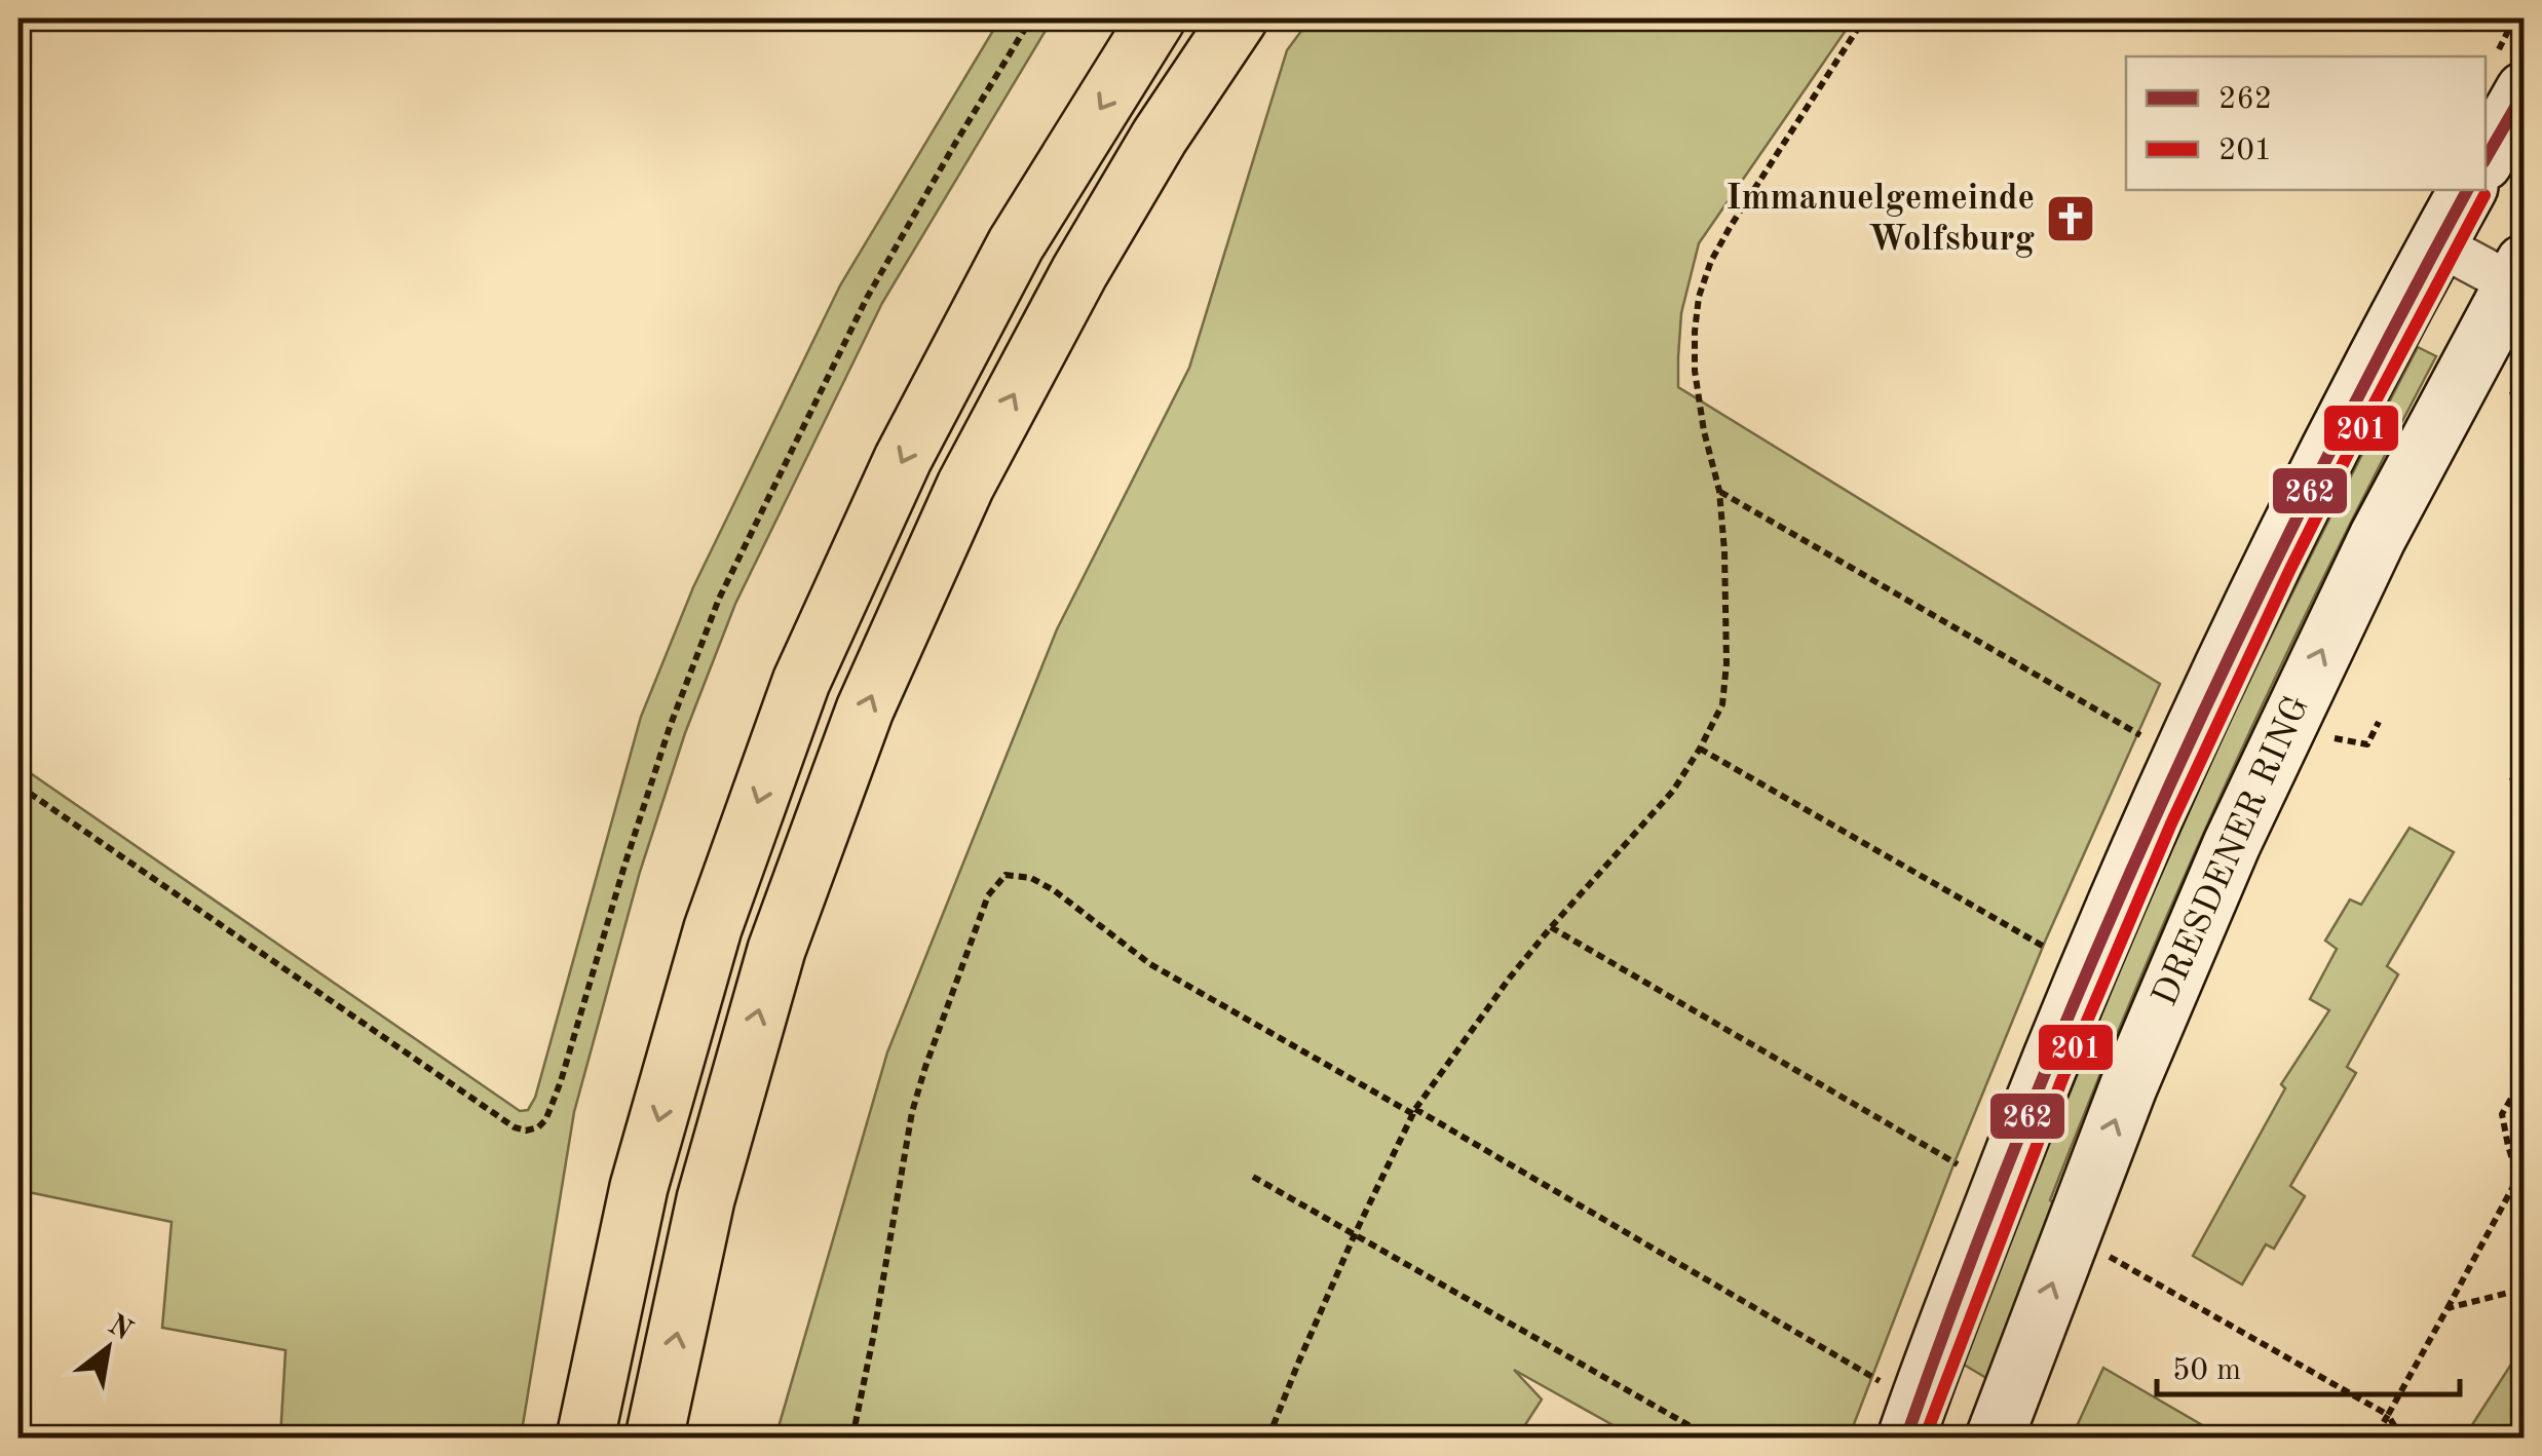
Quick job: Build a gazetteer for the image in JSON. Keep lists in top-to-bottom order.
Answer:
{
  "streets": {
    "street": ["DRESDENER RING"]
  },
  "places": {
    "church": ["Immanuelgemeinde Wolfsburg"]
  },
  "lines": ["transit line 262", "transit line 201"],
  "legend": ["262", "201"],
  "scale_bar": "50 m",
  "north": "top right"
}
